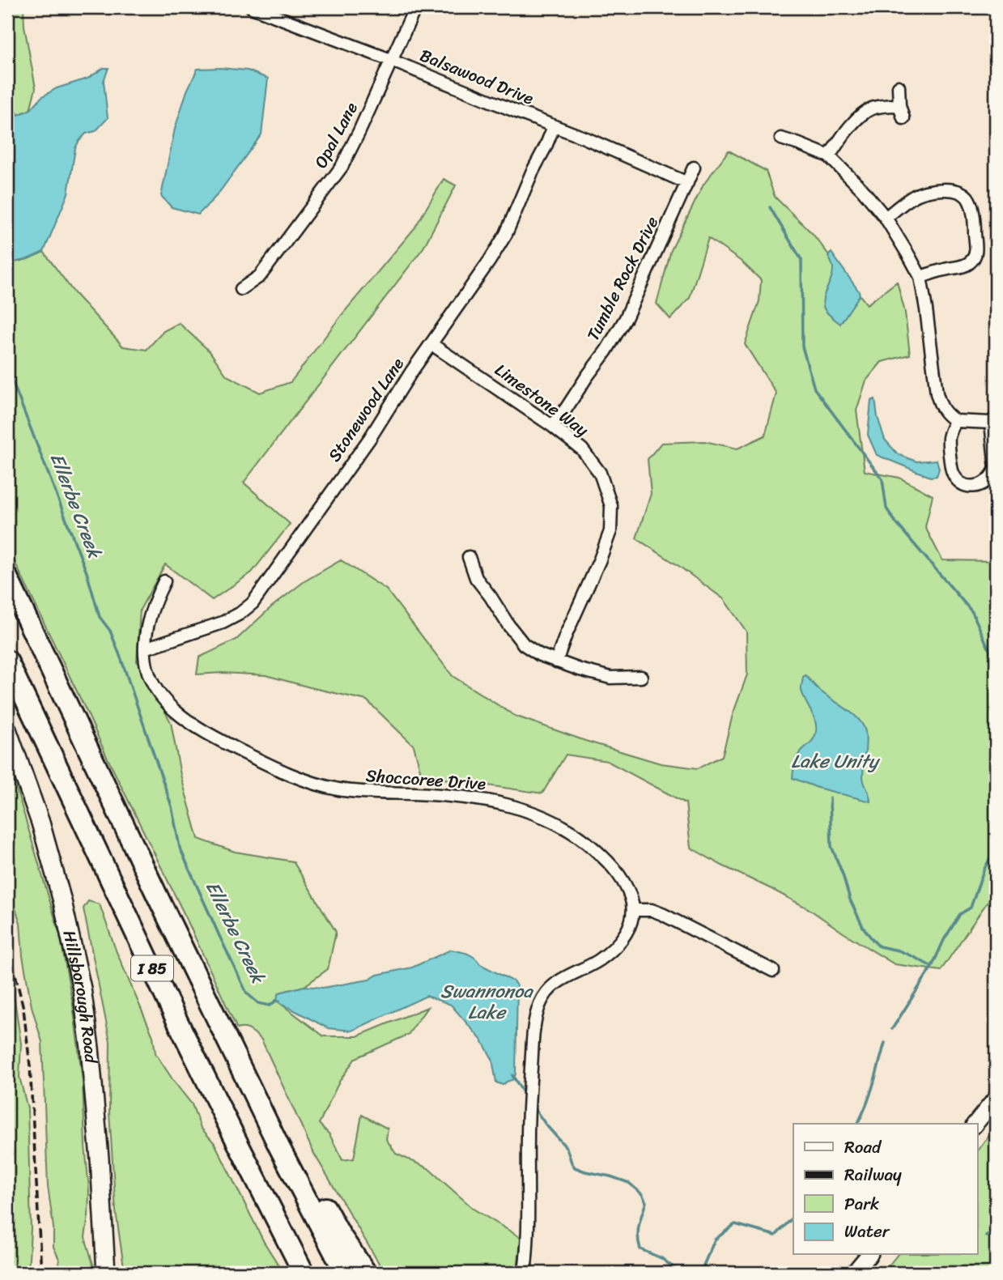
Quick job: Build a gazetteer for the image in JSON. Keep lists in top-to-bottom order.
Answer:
{
  "streets": {
    "highway": ["I 85"],
    "main road": ["Hillsborough Road"],
    "street": [
      "Balsawood Drive",
      "Opal Lane",
      "Tumble Rock Drive",
      "Limestone Way",
      "Stonewood Lane",
      "Shoccoree Drive"
    ]
  },
  "crossings": [
    ["Balsawood Drive", "Opal Lane"],
    ["Balsawood Drive", "Tumble Rock Drive"],
    ["Balsawood Drive", "Stonewood Lane"],
    ["Tumble Rock Drive", "Limestone Way"],
    ["Limestone Way", "Stonewood Lane"],
    ["Stonewood Lane", "Shoccoree Drive"]
  ],
  "water": ["Ellerbe Creek", "Lake Unity", "Swannonoa Lake"],
  "legend": [
    "Road",
    "Railway",
    "Park",
    "Water"
  ]
}
